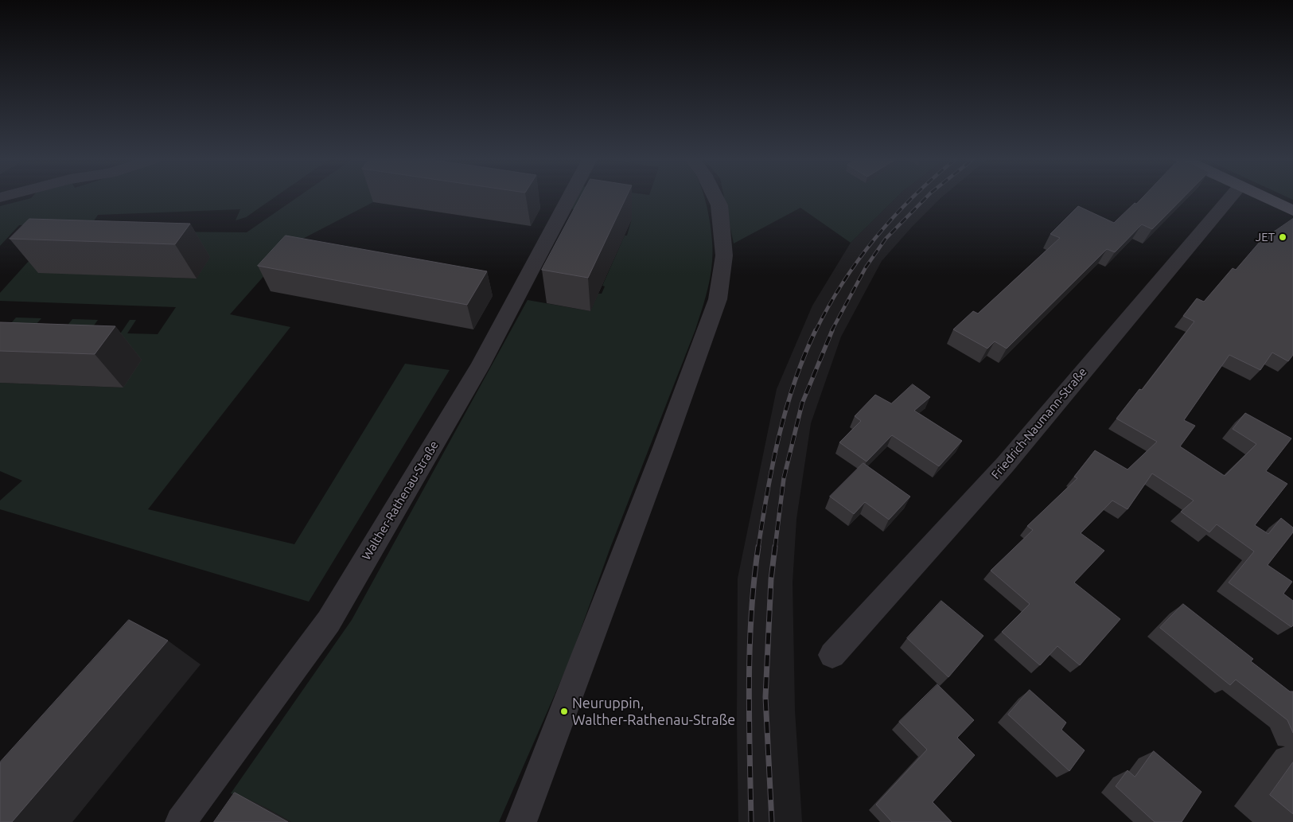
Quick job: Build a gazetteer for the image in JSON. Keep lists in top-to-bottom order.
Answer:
{
  "streets": {
    "street": ["Friedrich-Naumann-Straße", "Walther-Rathenau-Straße"]
  },
  "places": ["JET", "Neuruppin, Walther-Rathenau-Straße"]
}
